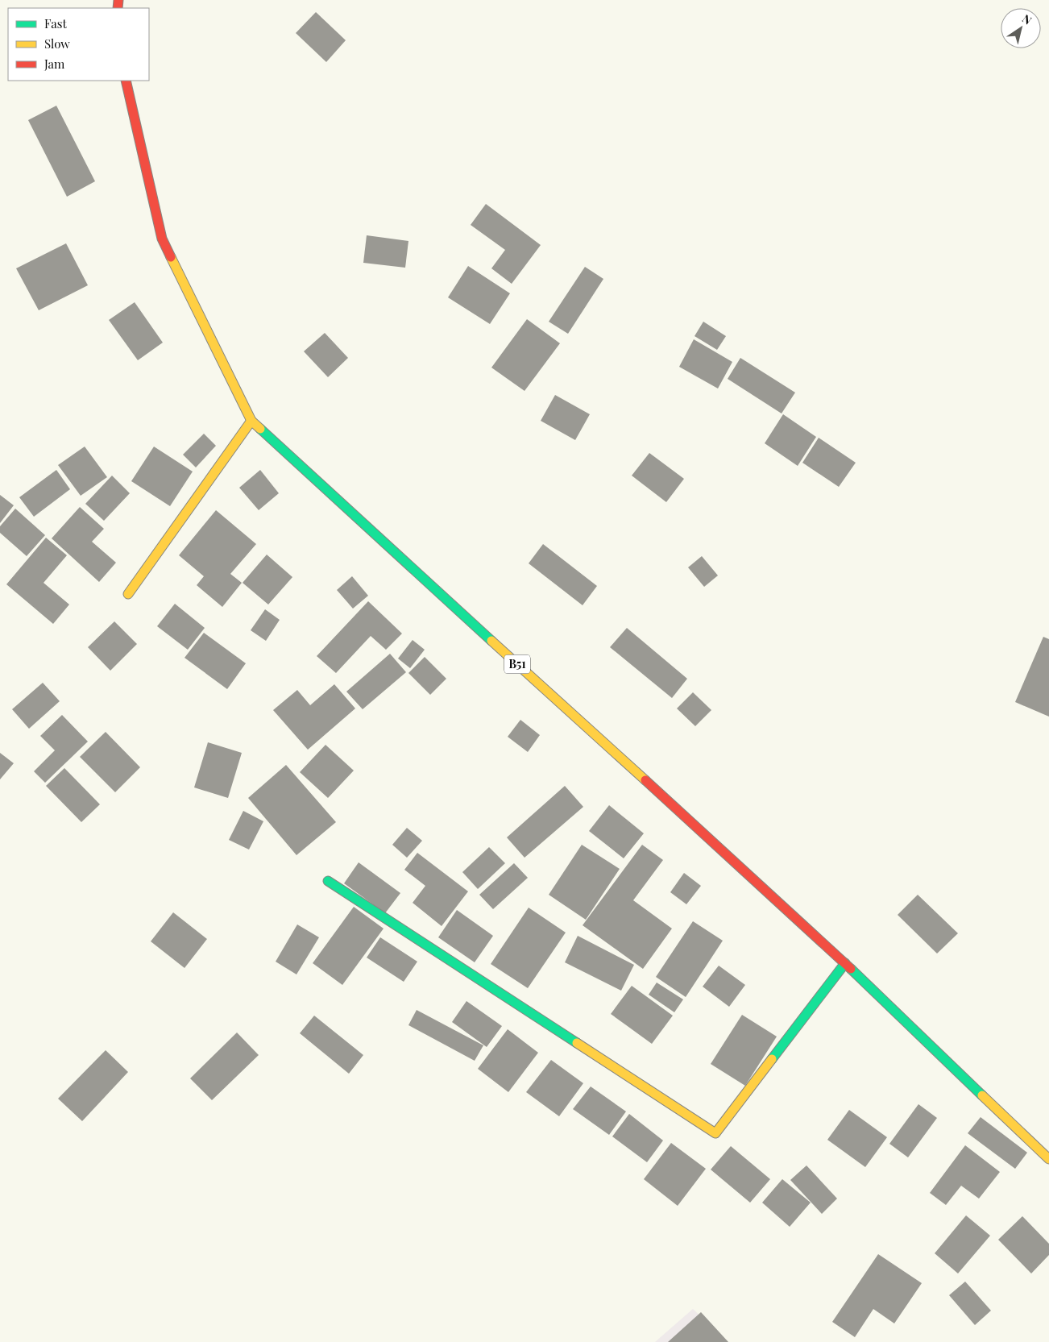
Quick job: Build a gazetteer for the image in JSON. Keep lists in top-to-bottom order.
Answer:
{
  "streets": {
    "main road": ["B51"]
  },
  "legend": ["Fast", "Slow", "Jam"],
  "north": "top right"
}
